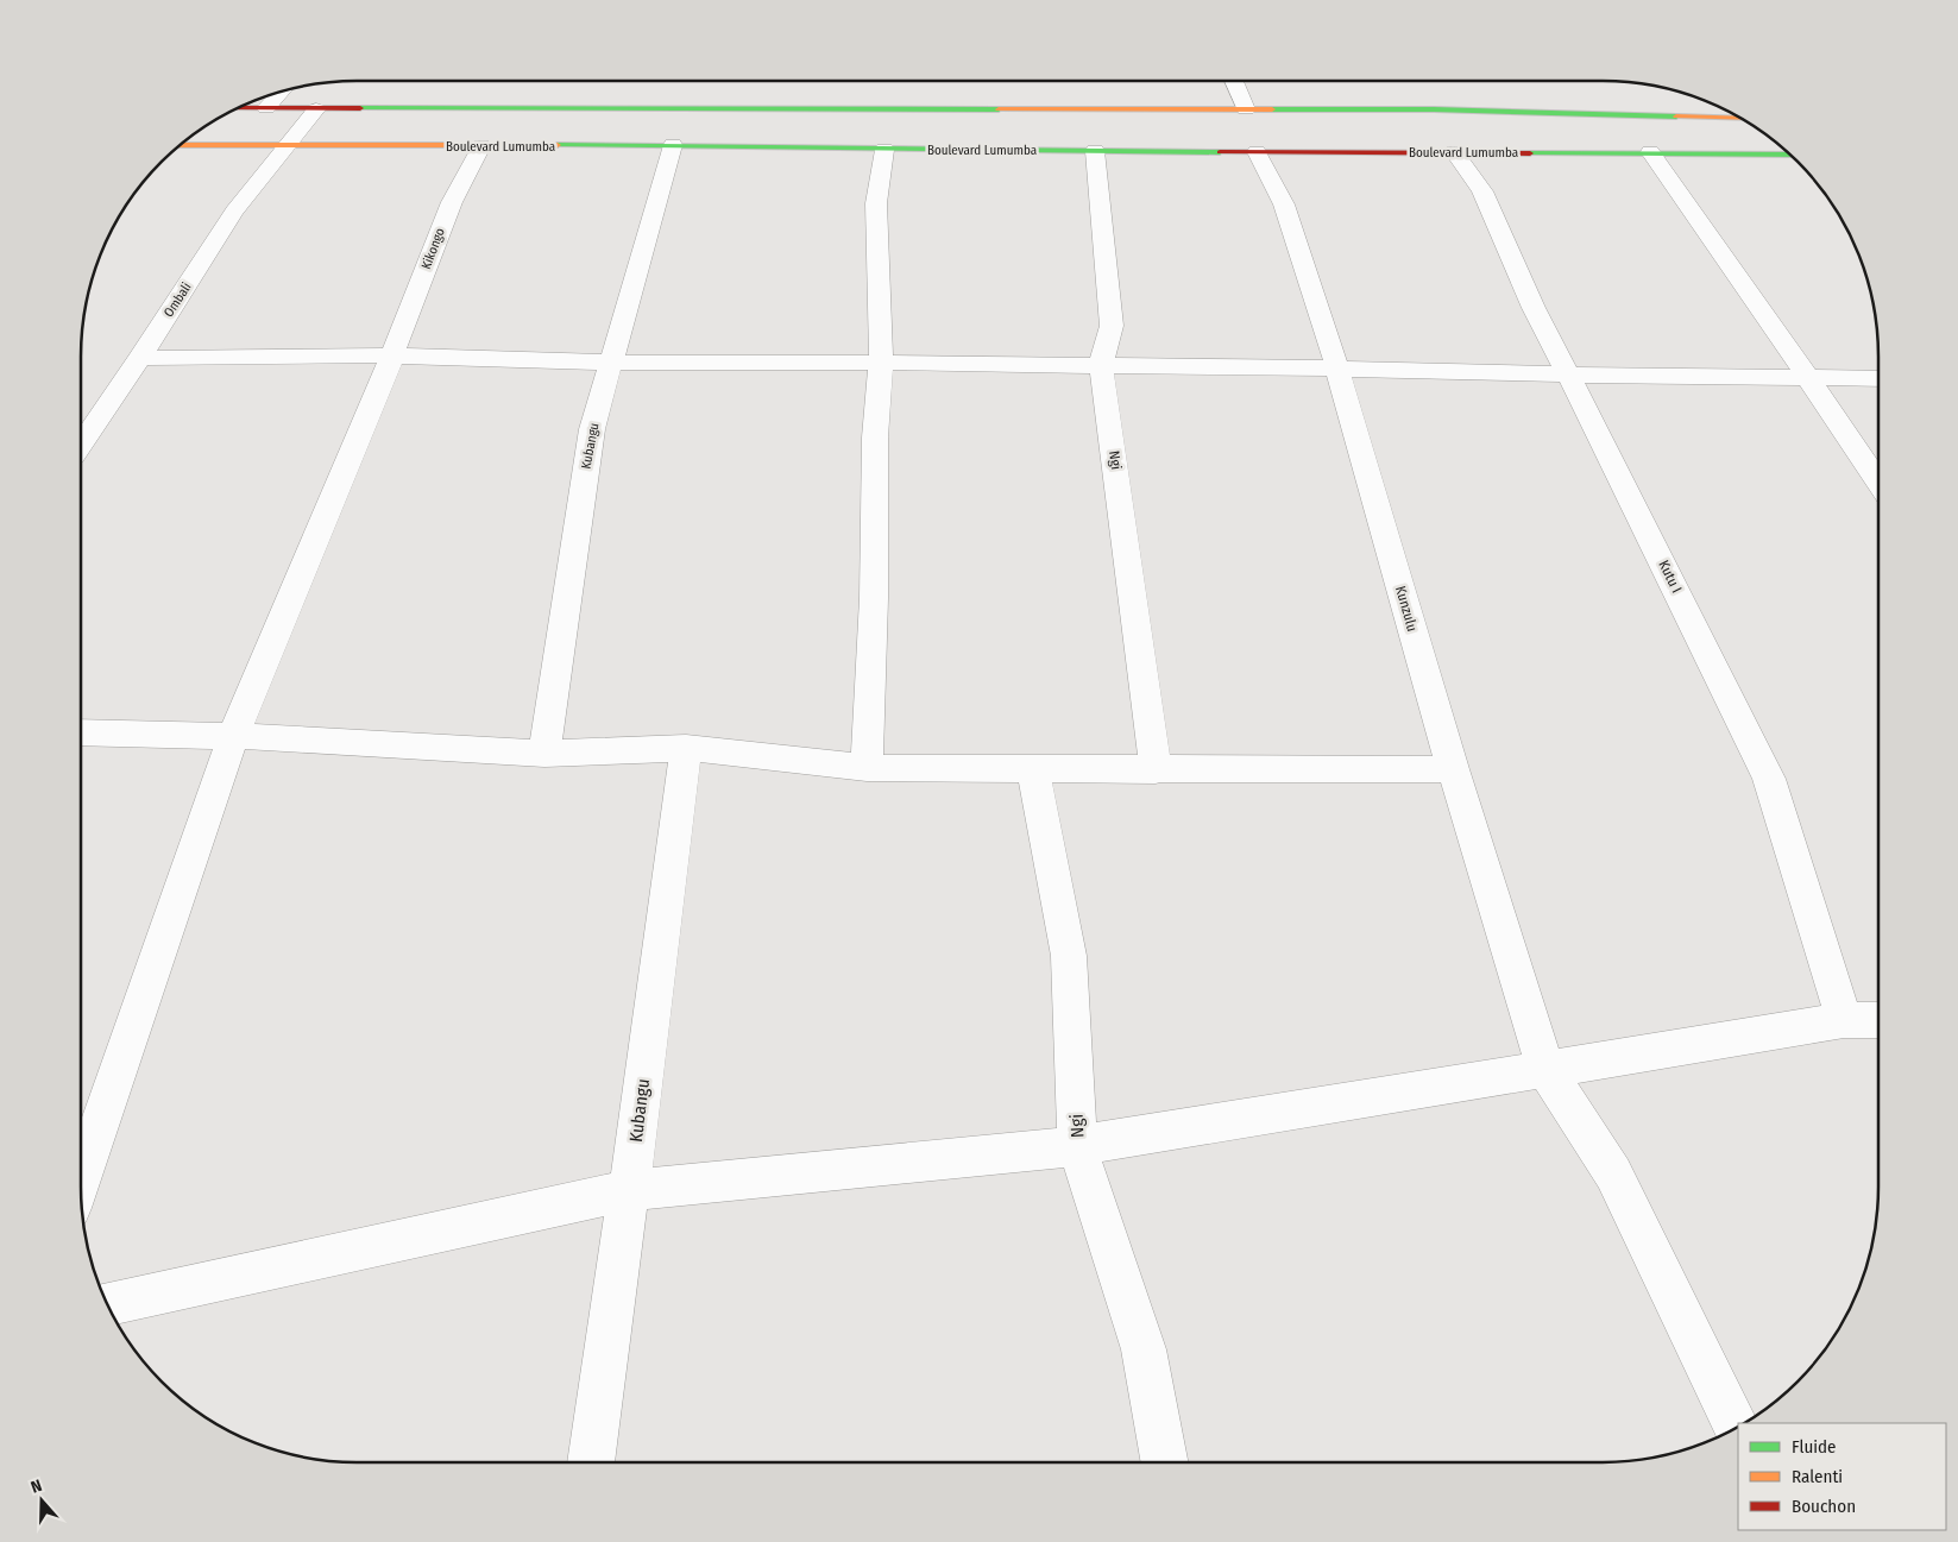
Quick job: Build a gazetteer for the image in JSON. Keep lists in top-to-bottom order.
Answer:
{
  "streets": {
    "highway": ["Boulevard Lumumba"],
    "street": [
      "Kikongo",
      "Ombali",
      "Kubangu",
      "Ngi",
      "Kutu I",
      "Kunzulu"
    ]
  },
  "crossings": [
    ["Boulevard Lumumba", "Kikongo"],
    ["Boulevard Lumumba", "Ombali"],
    ["Boulevard Lumumba", "Kubangu"],
    ["Boulevard Lumumba", "Ngi"],
    ["Boulevard Lumumba", "Kutu I"],
    ["Boulevard Lumumba", "Kunzulu"]
  ],
  "legend": ["Fluide", "Ralenti", "Bouchon"],
  "north": "top"
}
